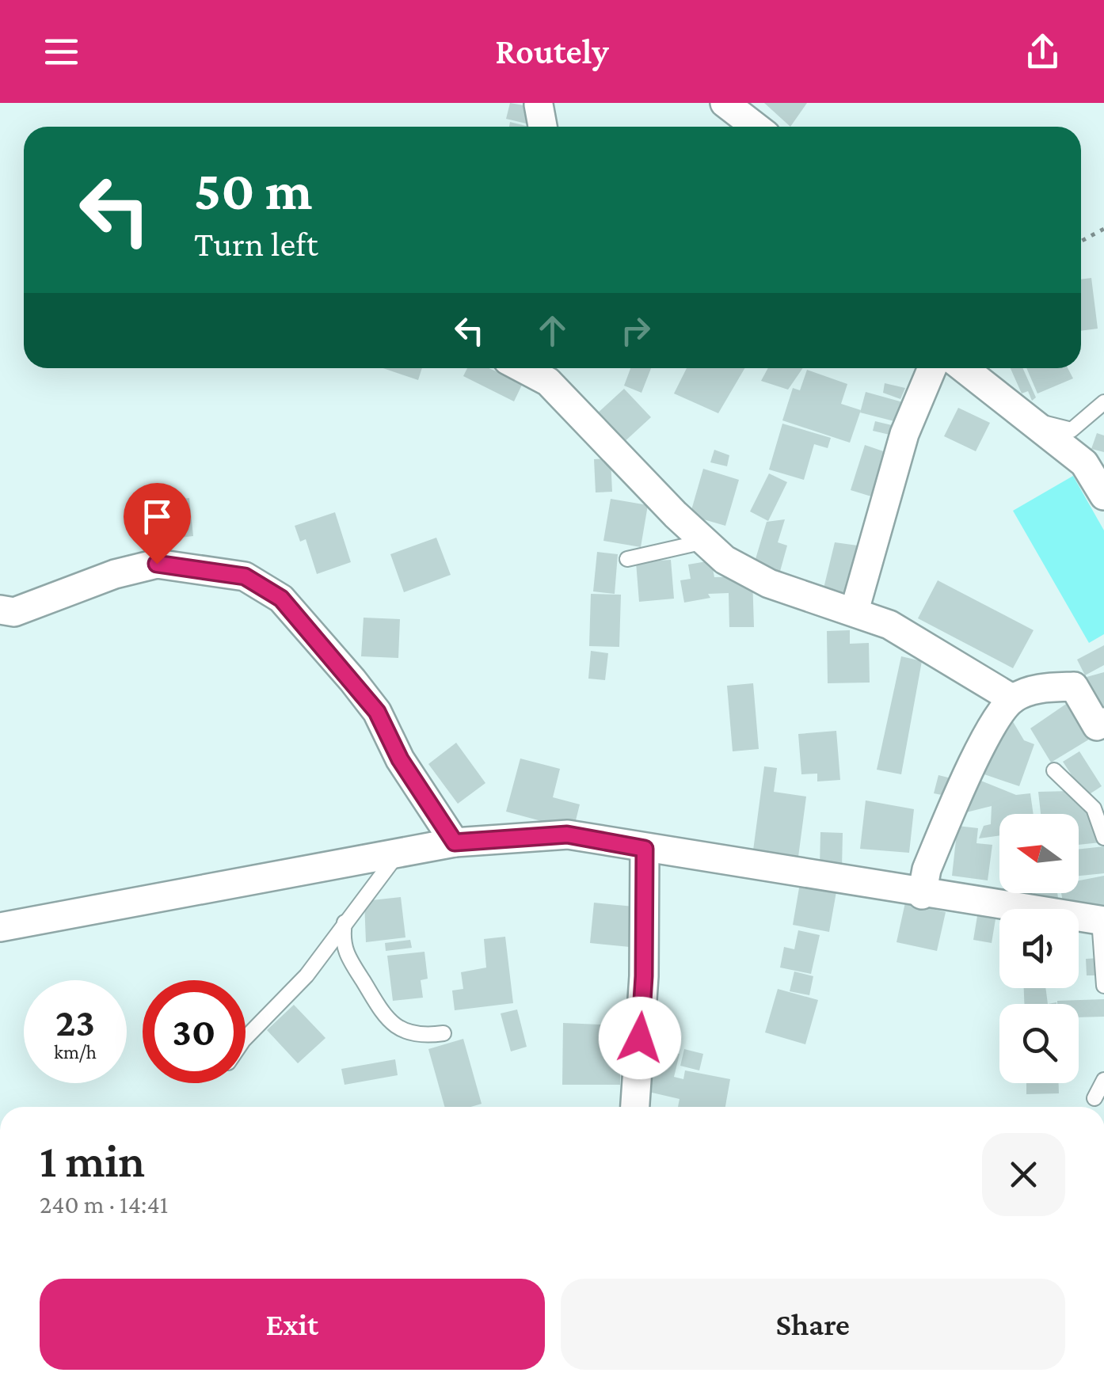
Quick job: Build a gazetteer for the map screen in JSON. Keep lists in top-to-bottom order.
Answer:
{
  "north": "left",
  "page": {
    "header": "Routely",
    "turn": ["50 m", "Turn left"],
    "speed": "23 km/h",
    "limit": "30",
    "heading": ["1 min", "240 m · 14:41"],
    "buttons": ["Exit", "Share"]
  }
}
